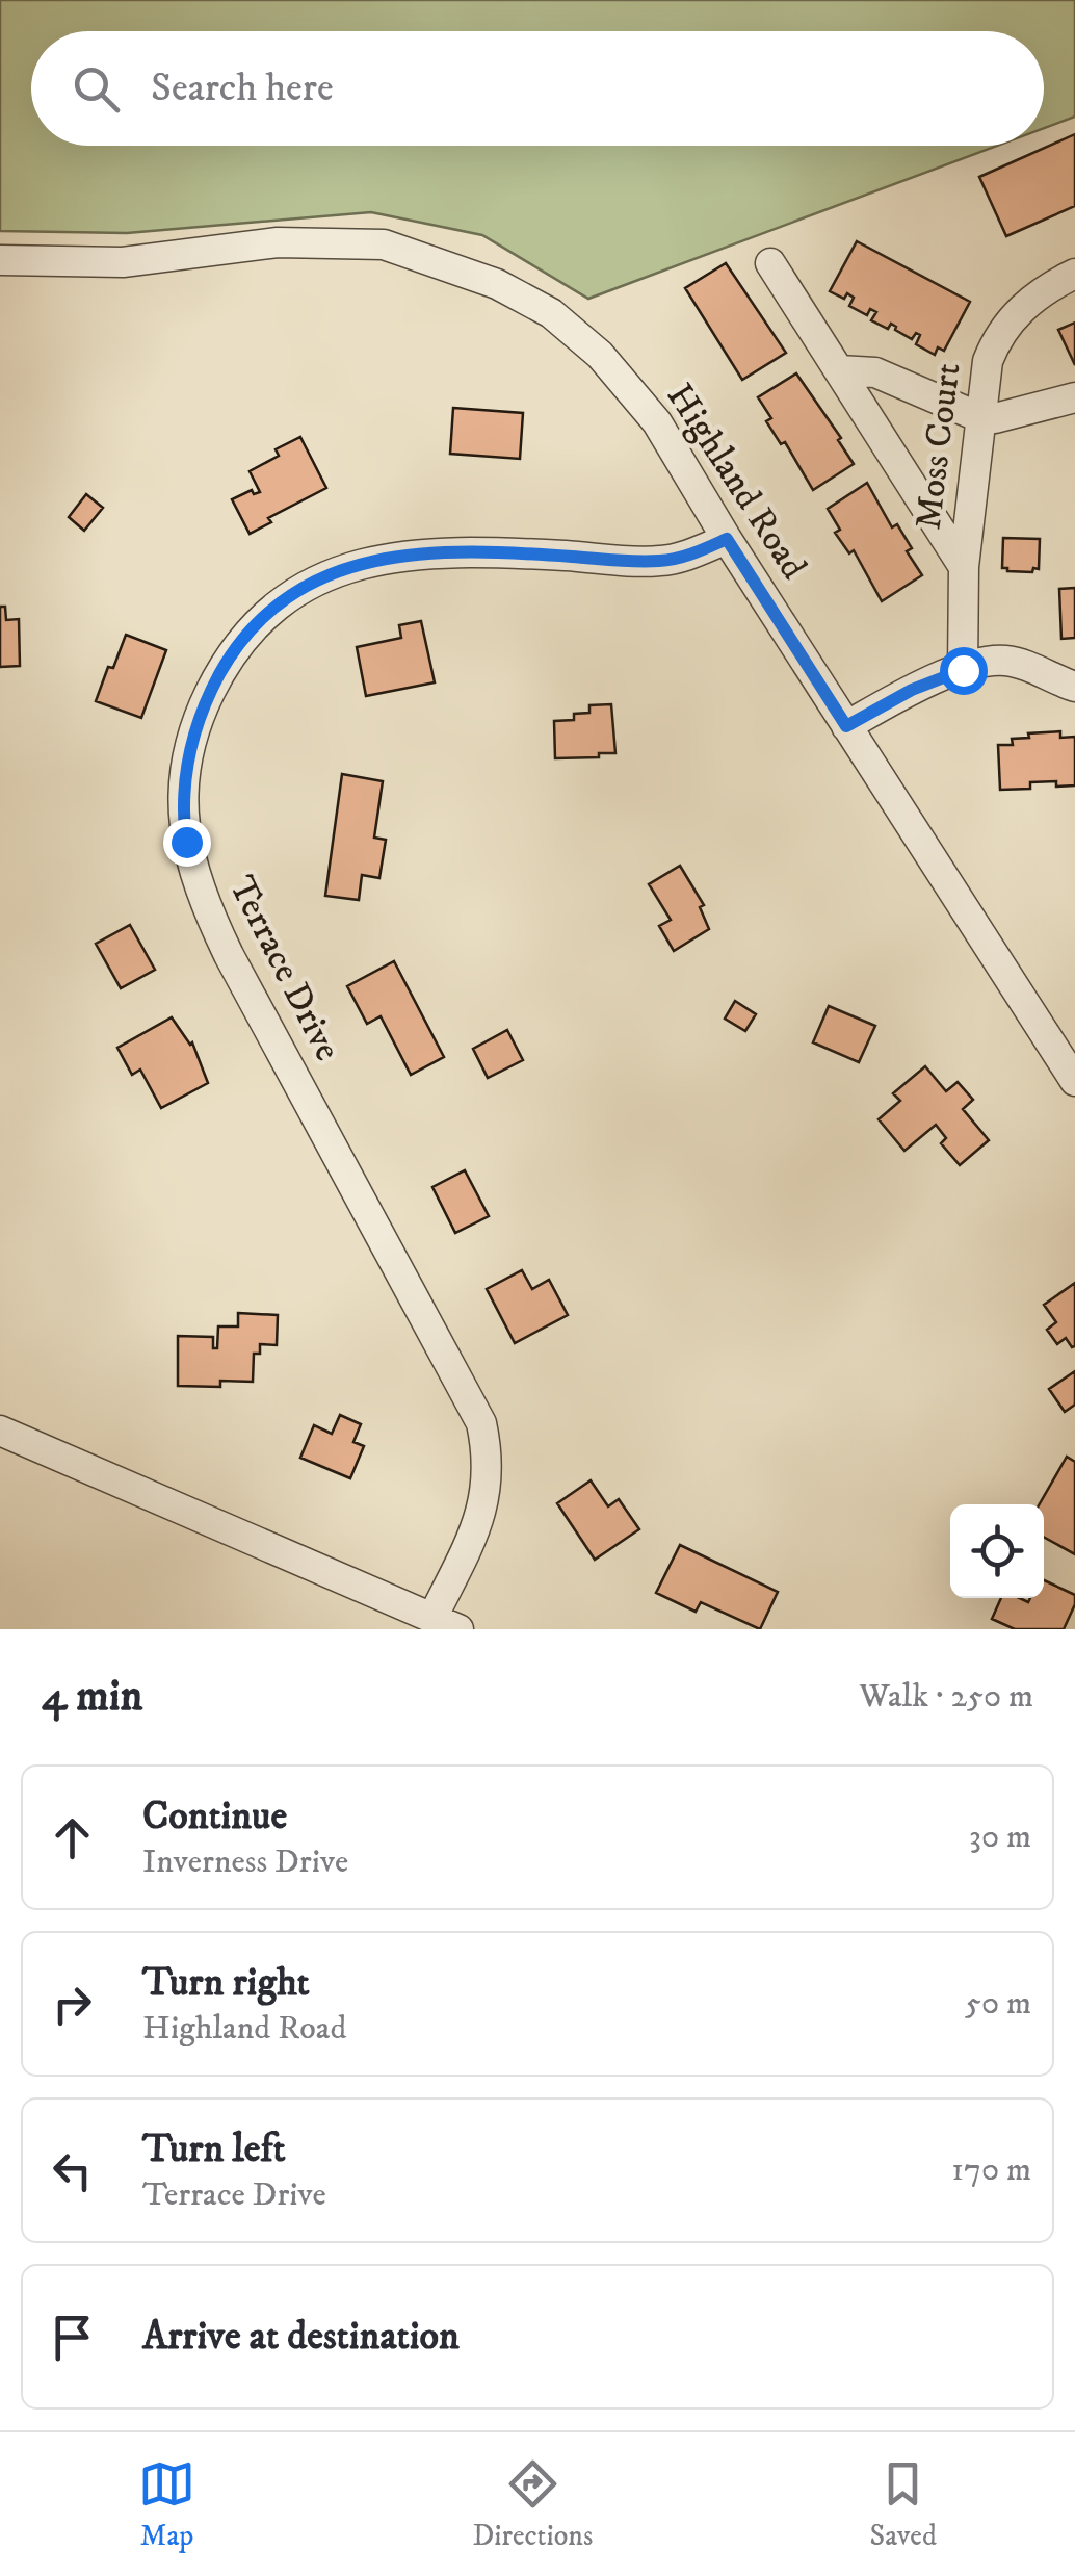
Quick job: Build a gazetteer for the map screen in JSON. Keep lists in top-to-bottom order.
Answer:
{
  "streets": {
    "street": ["Moss Court", "Highland Road", "Terrace Drive"]
  },
  "crossings": [
    ["Highland Road", "Terrace Drive"]
  ],
  "page": {
    "search": "Search here",
    "heading": ["4 min", "Walk · 250 m"],
    "list": [
      ["Continue", "Inverness Drive", "30 m"],
      ["Turn right", "Highland Road", "50 m"],
      ["Turn left", "Terrace Drive", "170 m"],
      "Arrive at destination"
    ],
    "nav": ["Map", "Directions", "Saved"]
  }
}
